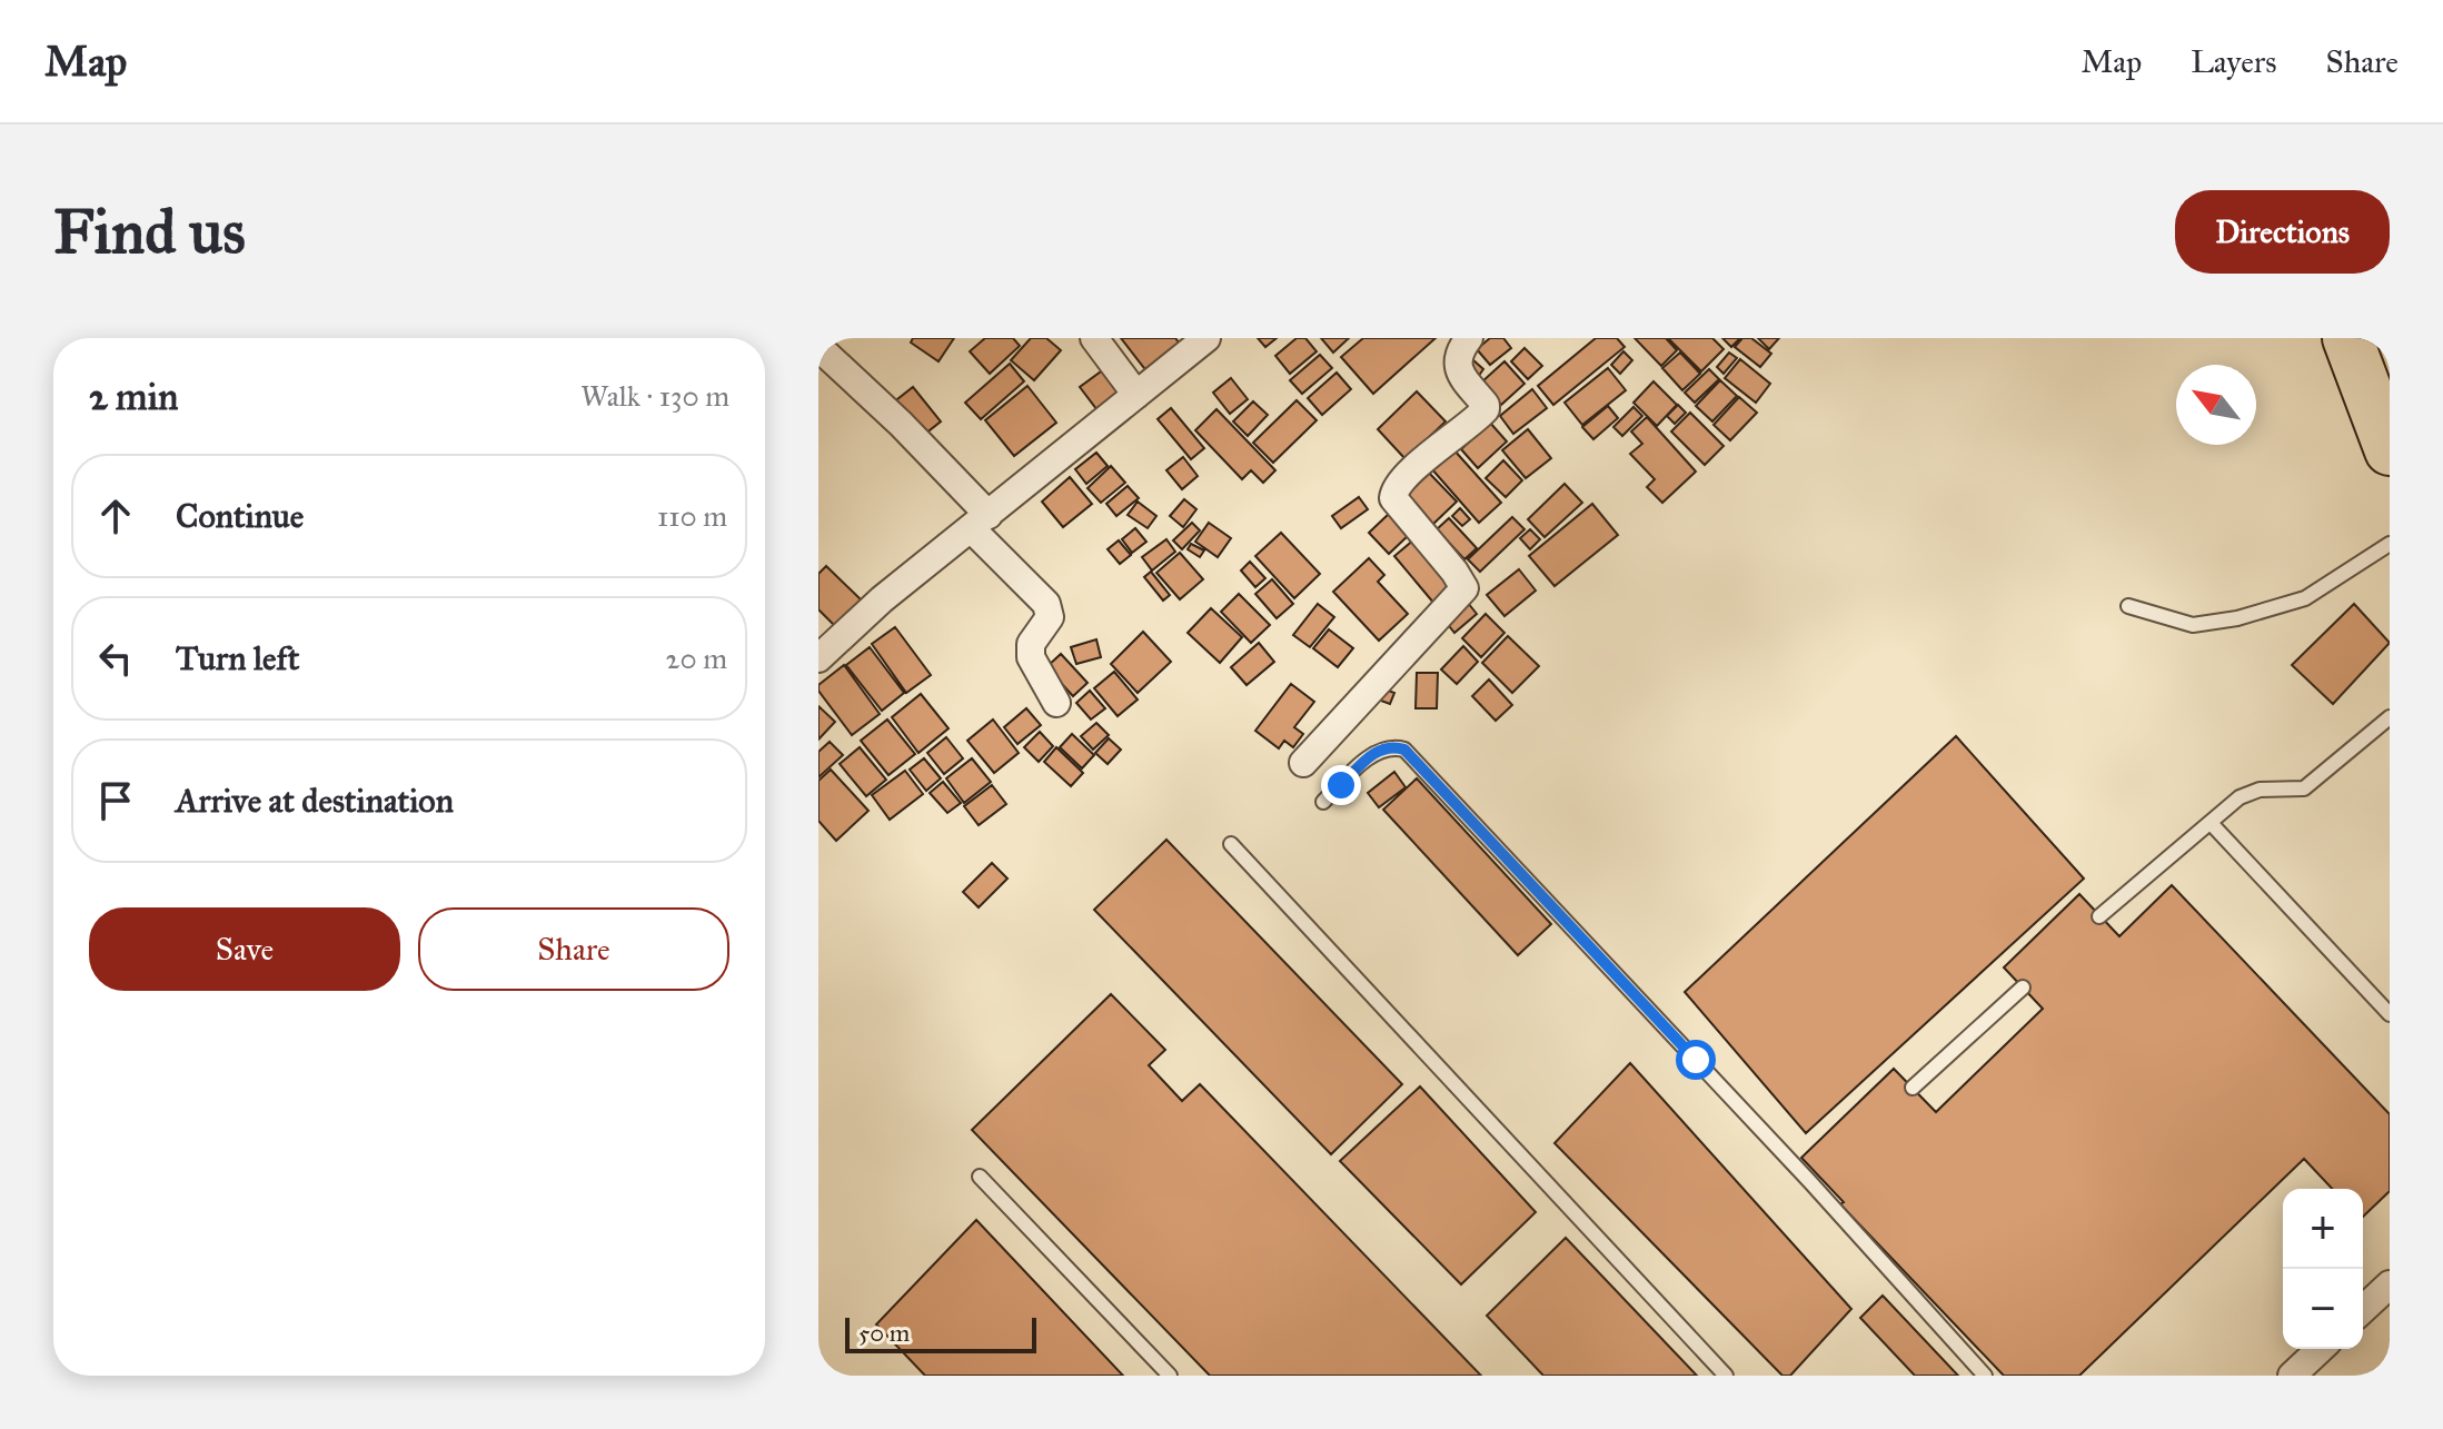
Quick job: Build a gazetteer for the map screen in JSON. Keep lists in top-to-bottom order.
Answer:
{
  "scale_bar": "50 m",
  "north": "top left",
  "page": {
    "header": "Map",
    "nav": ["Map", "Layers", "Share"],
    "buttons": [
      "Directions",
      ["Save", "Share"]
    ],
    "title": "Find us",
    "heading": ["2 min", "Walk · 130 m"],
    "list": [
      ["Continue", "110 m"],
      ["Turn left", "20 m"],
      "Arrive at destination"
    ],
    "map_buttons": ["+", "−"],
    "scale": "50 m"
  }
}
